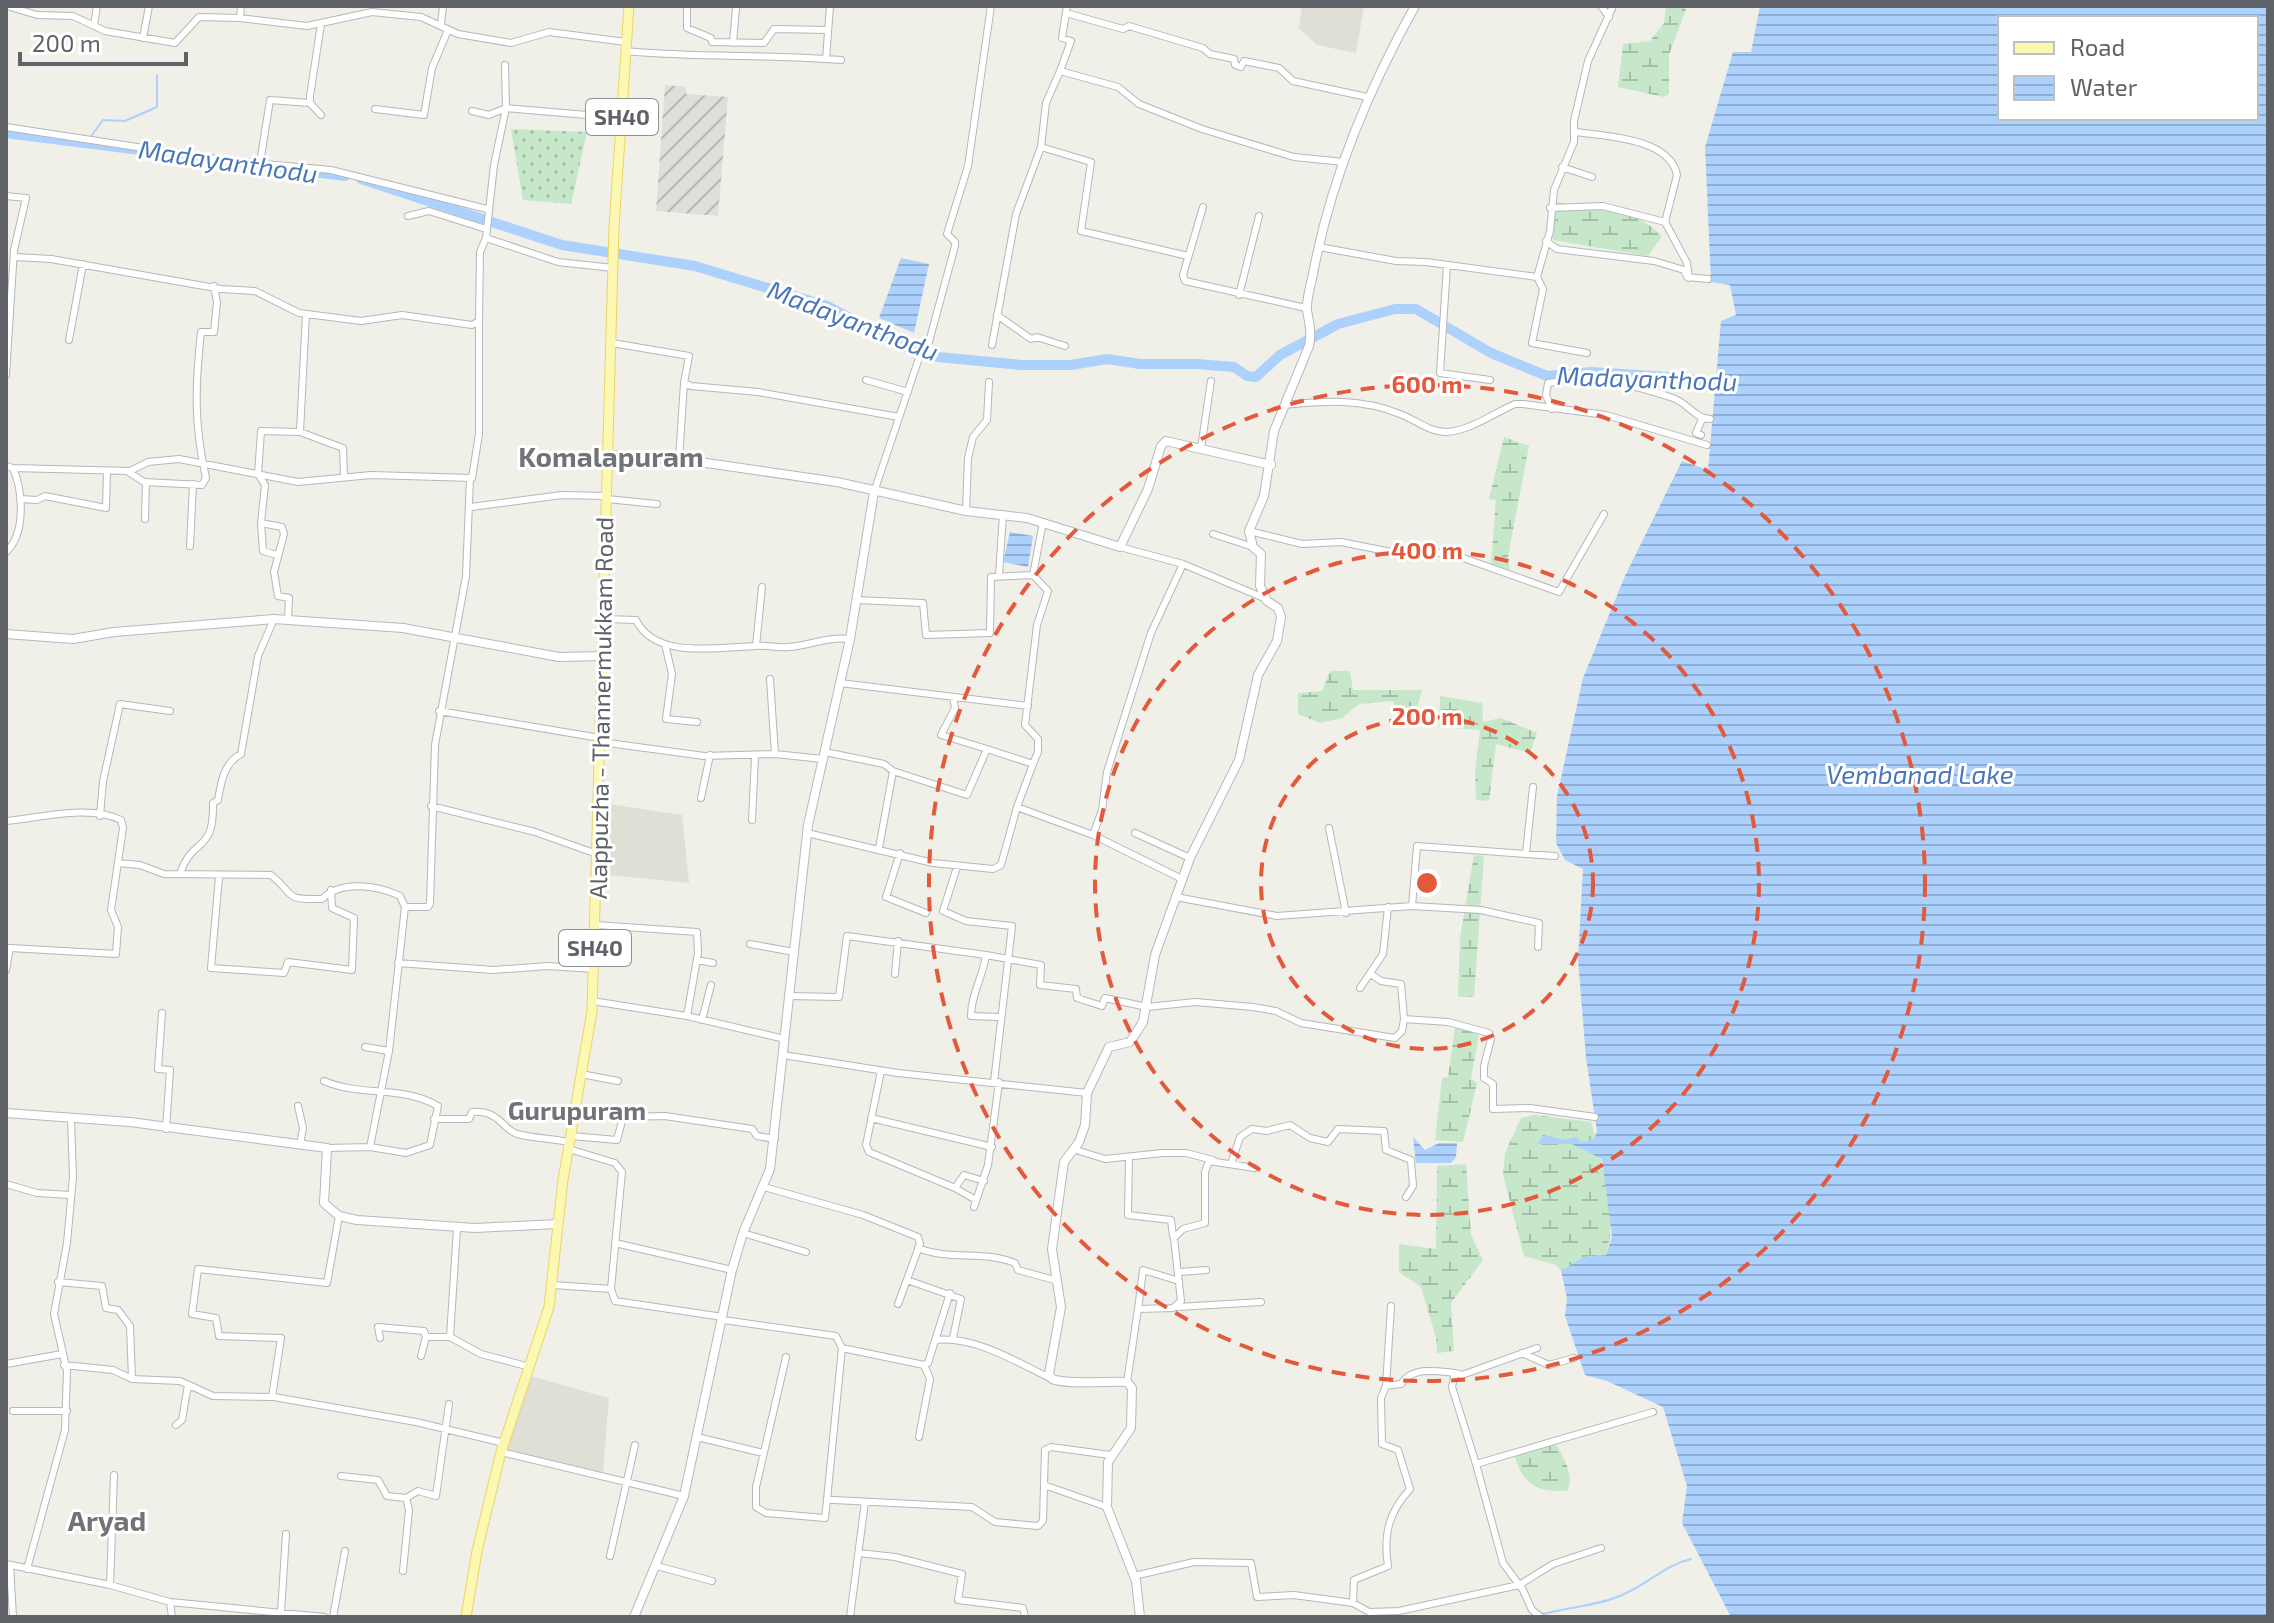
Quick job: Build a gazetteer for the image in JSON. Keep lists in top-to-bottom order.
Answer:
{
  "streets": {
    "main road": ["SH40", "Alappuzha - Thannermukkam Road"]
  },
  "crossings": [
    ["SH40", "Alappuzha - Thannermukkam Road"]
  ],
  "districts": ["Komalapuram", "Gurupuram", "Aryad"],
  "water": ["Madayanthodu", "Vembanad Lake"],
  "legend": ["Road", "Water"],
  "scale_bar": "200 m",
  "rings": ["600 m", "400 m", "200 m"]
}
